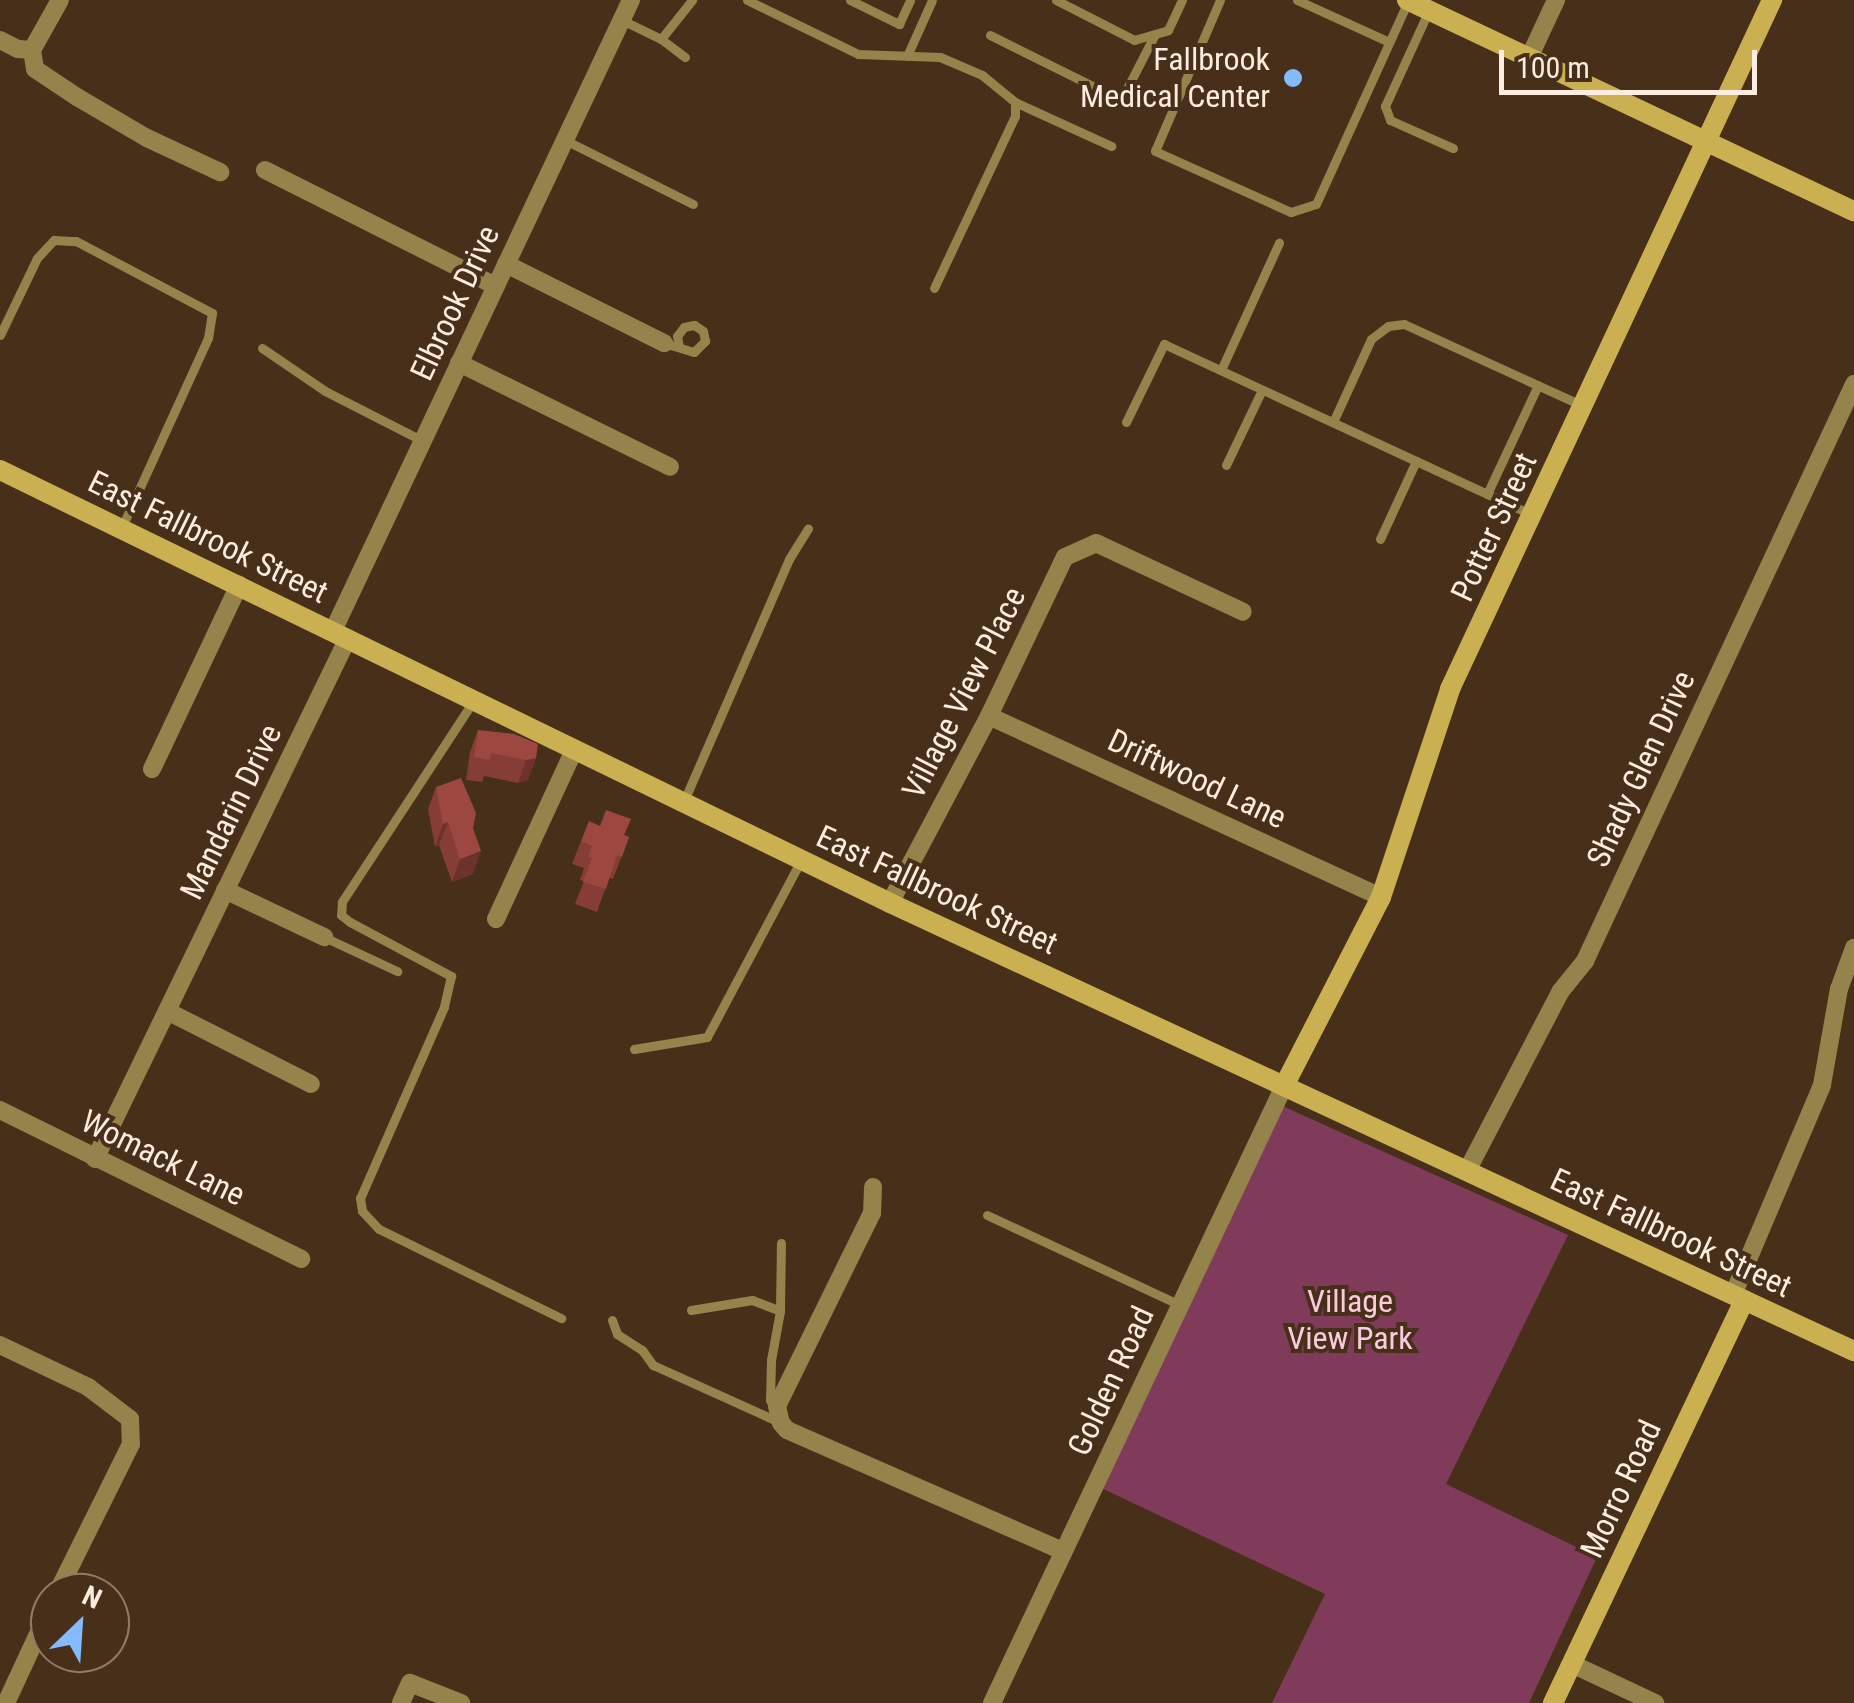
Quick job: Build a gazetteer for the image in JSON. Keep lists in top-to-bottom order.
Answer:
{
  "streets": {
    "street": [
      "Elbrook Drive",
      "Potter Street",
      "East Fallbrook Street",
      "Village View Place",
      "Shady Glen Drive",
      "Driftwood Lane",
      "Mandarin Drive",
      "Womack Lane",
      "Golden Road",
      "Morro Road"
    ]
  },
  "crossings": [
    ["Elbrook Drive", "East Fallbrook Street"],
    ["Elbrook Drive", "Mandarin Drive"],
    ["Potter Street", "East Fallbrook Street"],
    ["Potter Street", "Driftwood Lane"],
    ["Potter Street", "Golden Road"],
    ["East Fallbrook Street", "Village View Place"],
    ["East Fallbrook Street", "Shady Glen Drive"],
    ["East Fallbrook Street", "Mandarin Drive"],
    ["East Fallbrook Street", "Golden Road"],
    ["East Fallbrook Street", "Morro Road"],
    ["Village View Place", "Driftwood Lane"],
    ["Mandarin Drive", "Womack Lane"]
  ],
  "parks": ["Village View Park"],
  "places": ["Fallbrook Medical Center"],
  "scale_bar": "100 m",
  "north": "top right"
}
